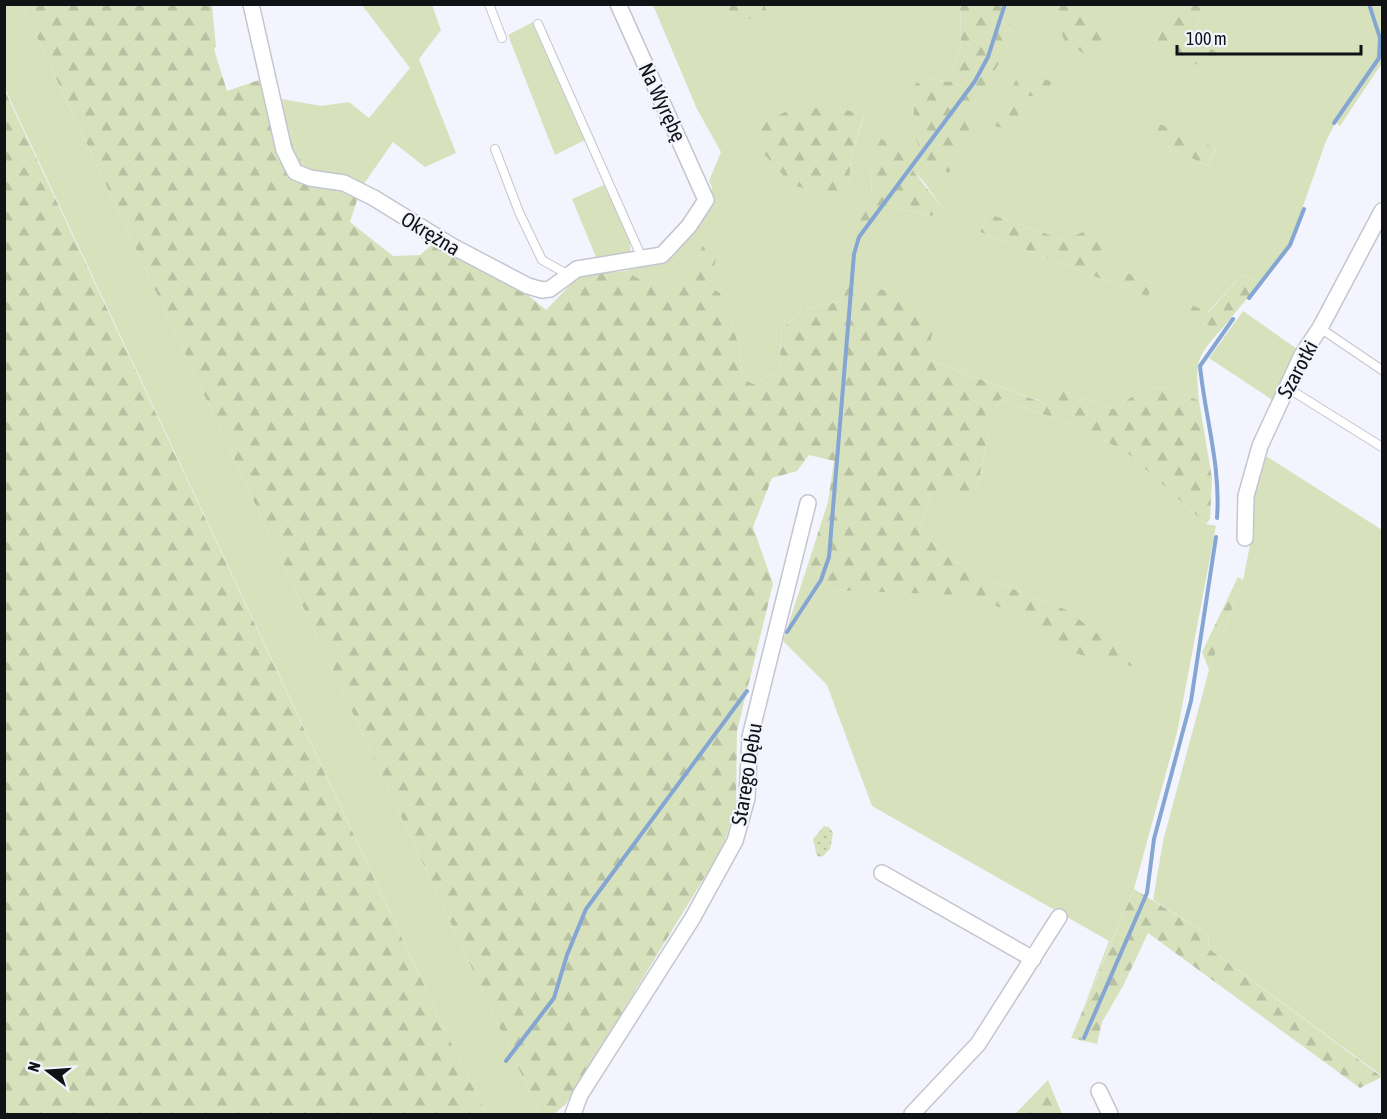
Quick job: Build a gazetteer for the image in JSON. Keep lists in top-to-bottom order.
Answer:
{
  "streets": {
    "street": [
      "Na Wyrębę",
      "Okrężna",
      "Szarotki",
      "Starego Dębu"
    ]
  },
  "crossings": [
    ["Na Wyrębę", "Okrężna"]
  ],
  "scale_bar": "100 m",
  "north": "left"
}
